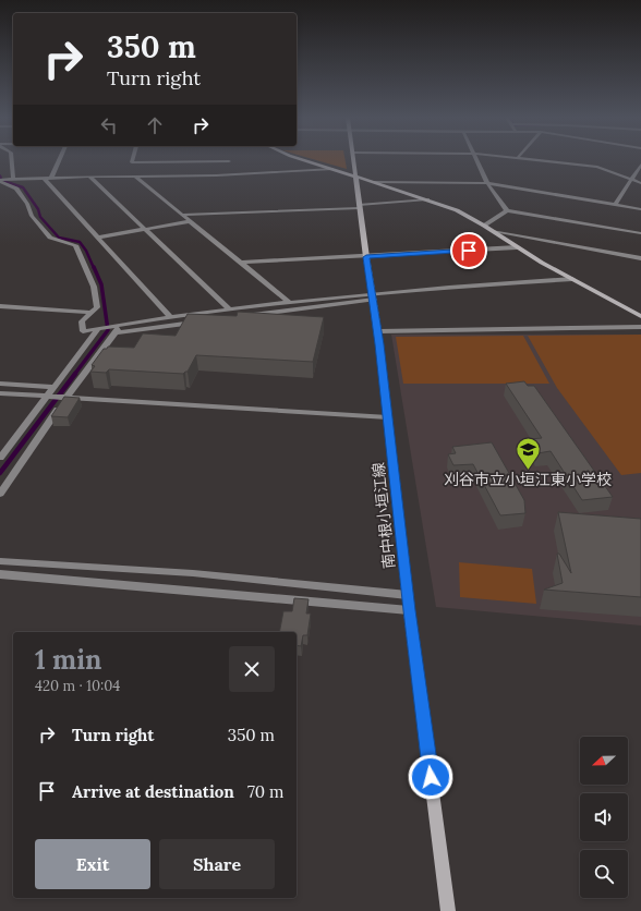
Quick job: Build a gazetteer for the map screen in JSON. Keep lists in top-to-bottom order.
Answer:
{
  "streets": {
    "main road": ["南中根小垣江線"]
  },
  "places": {
    "school or university": ["刈谷市立小垣江東小学校"]
  },
  "north": "left",
  "page": {
    "turn": ["350 m", "Turn right"],
    "heading": ["1 min", "420 m · 10:04"],
    "list": [
      {
        "name": "Turn right",
        "value": "350 m"
      },
      {
        "name": "Arrive at destination",
        "value": "70 m"
      }
    ],
    "buttons": ["Exit", "Share"]
  }
}
